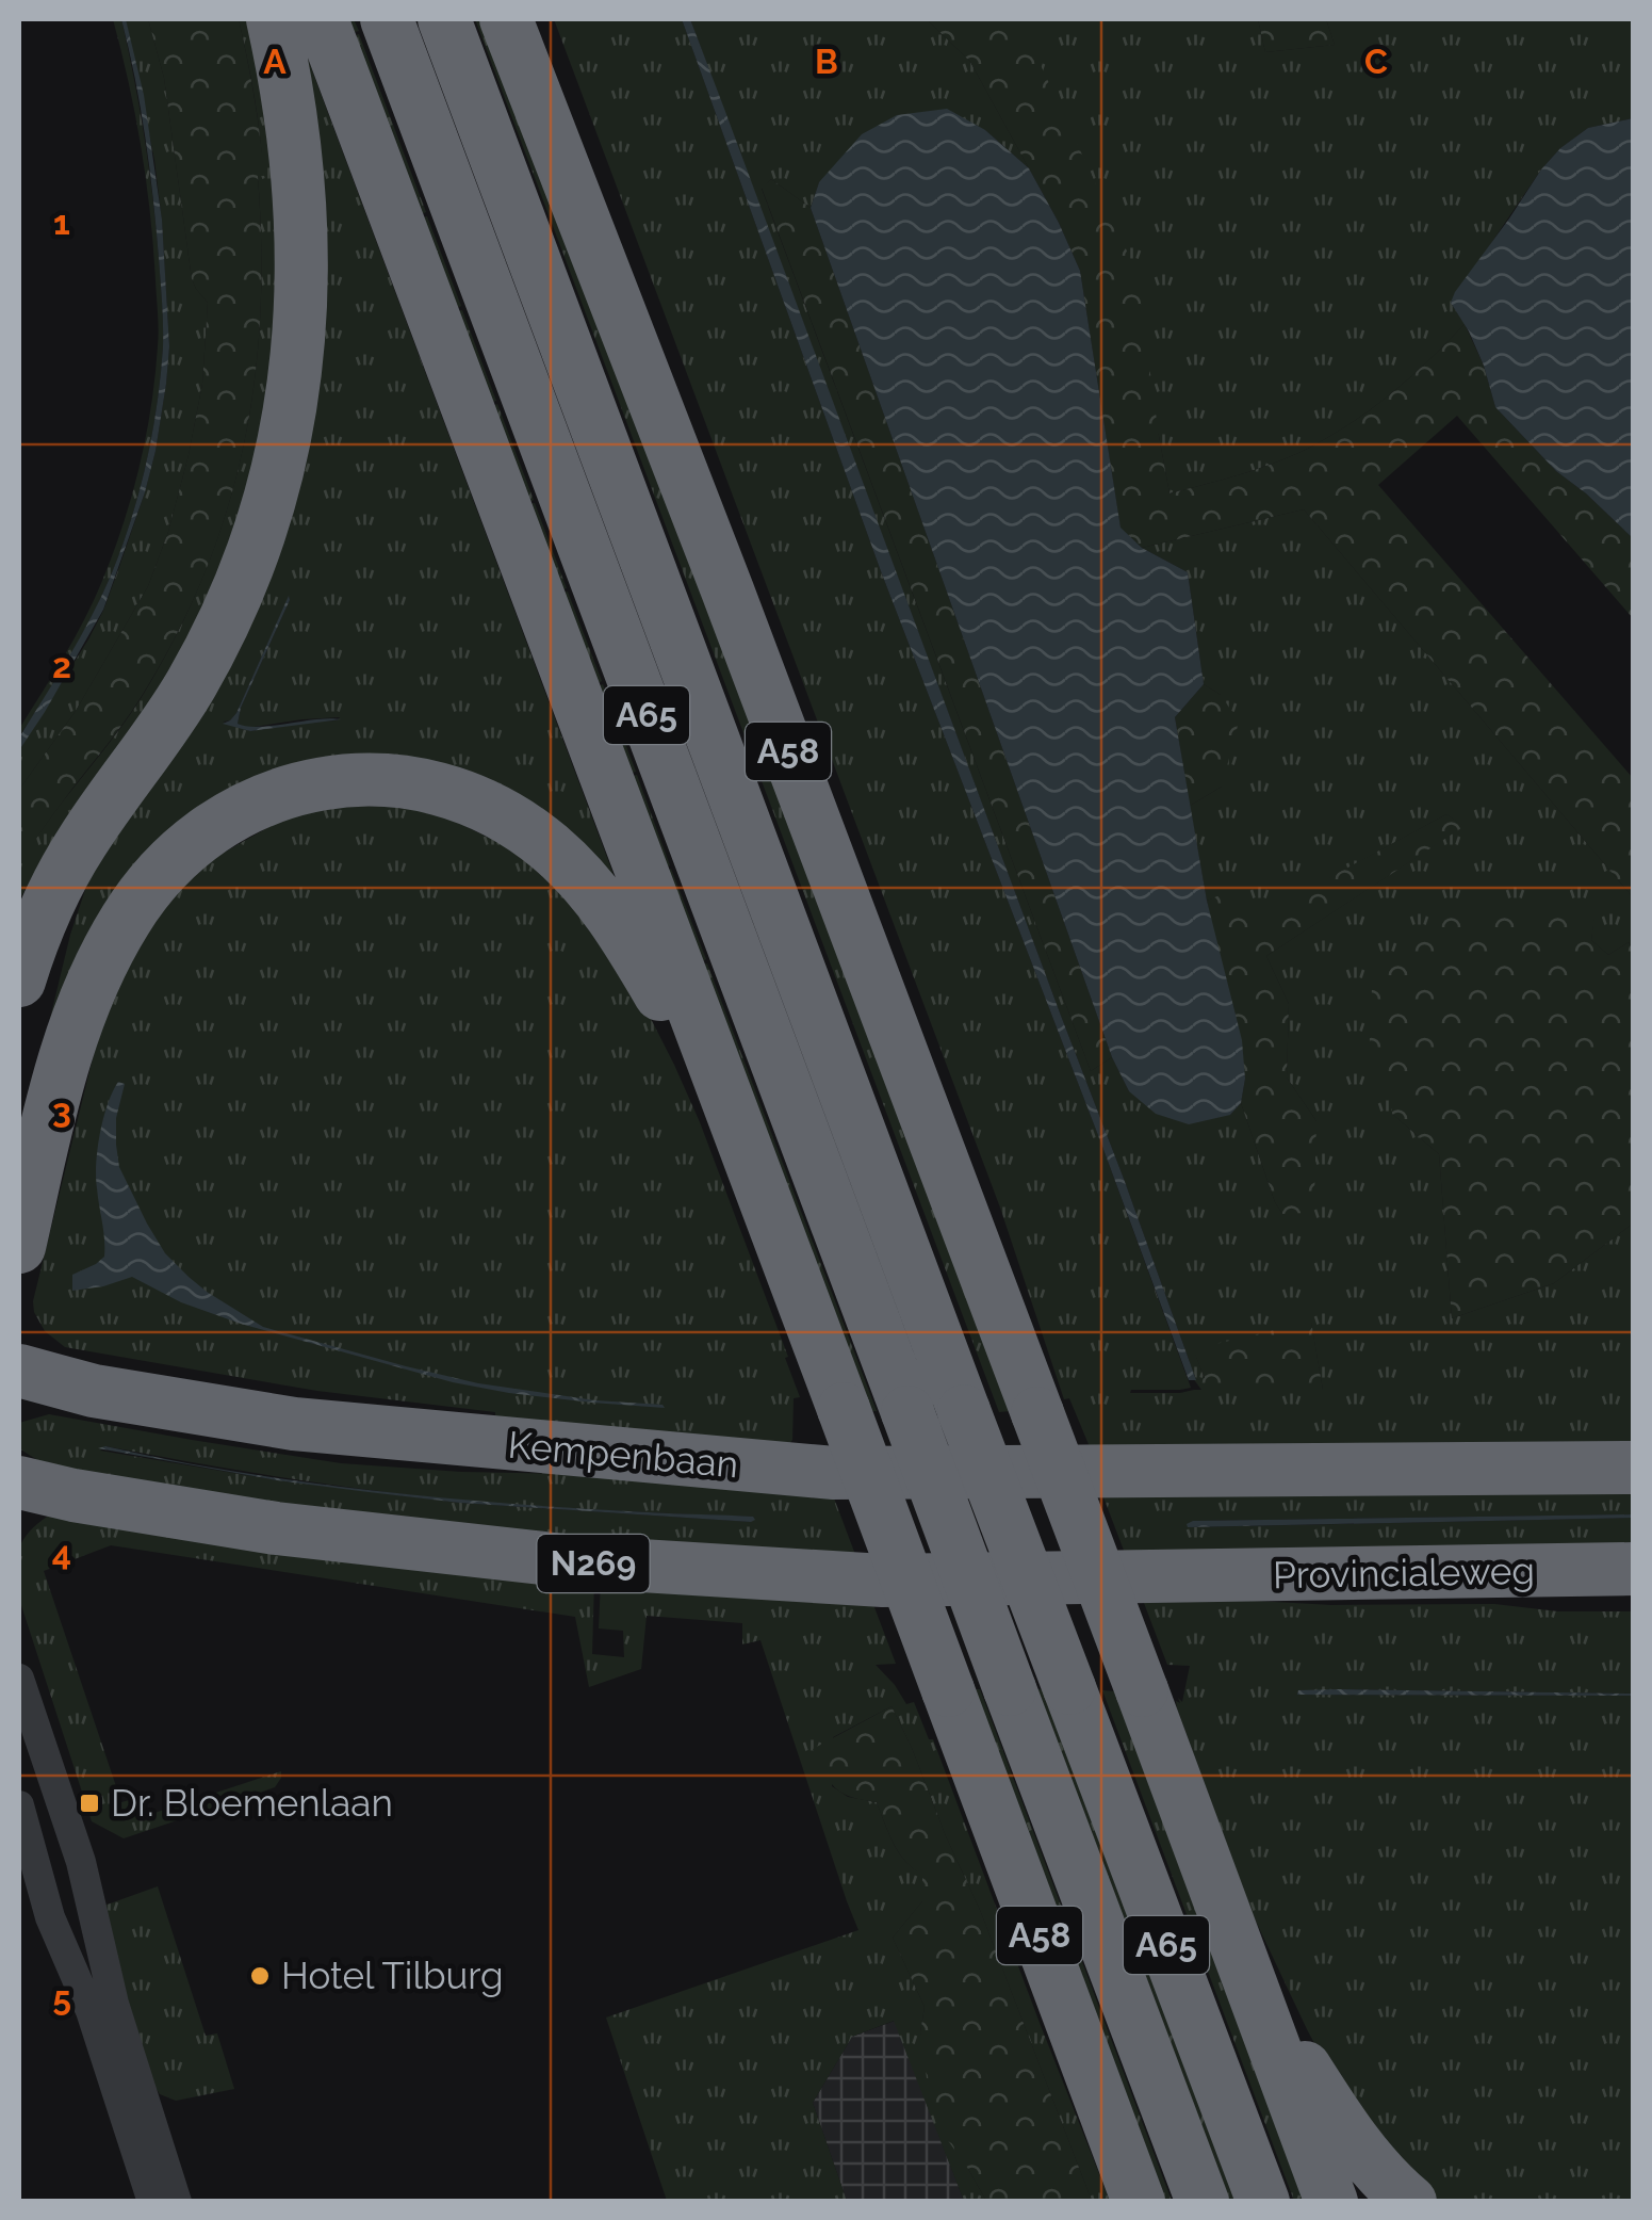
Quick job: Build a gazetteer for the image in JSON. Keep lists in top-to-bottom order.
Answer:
{
  "streets": {
    "highway": [
      "A65",
      "A58",
      "Kempenbaan",
      "N269",
      "Provincialeweg"
    ]
  },
  "places": {
    "transit": ["Dr. Bloemenlaan"],
    "other": ["Hotel Tilburg"]
  },
  "grid": {
    "columns": ["A", "B", "C"],
    "rows": [
      "1",
      "2",
      "3",
      "4",
      "5"
    ]
  }
}
